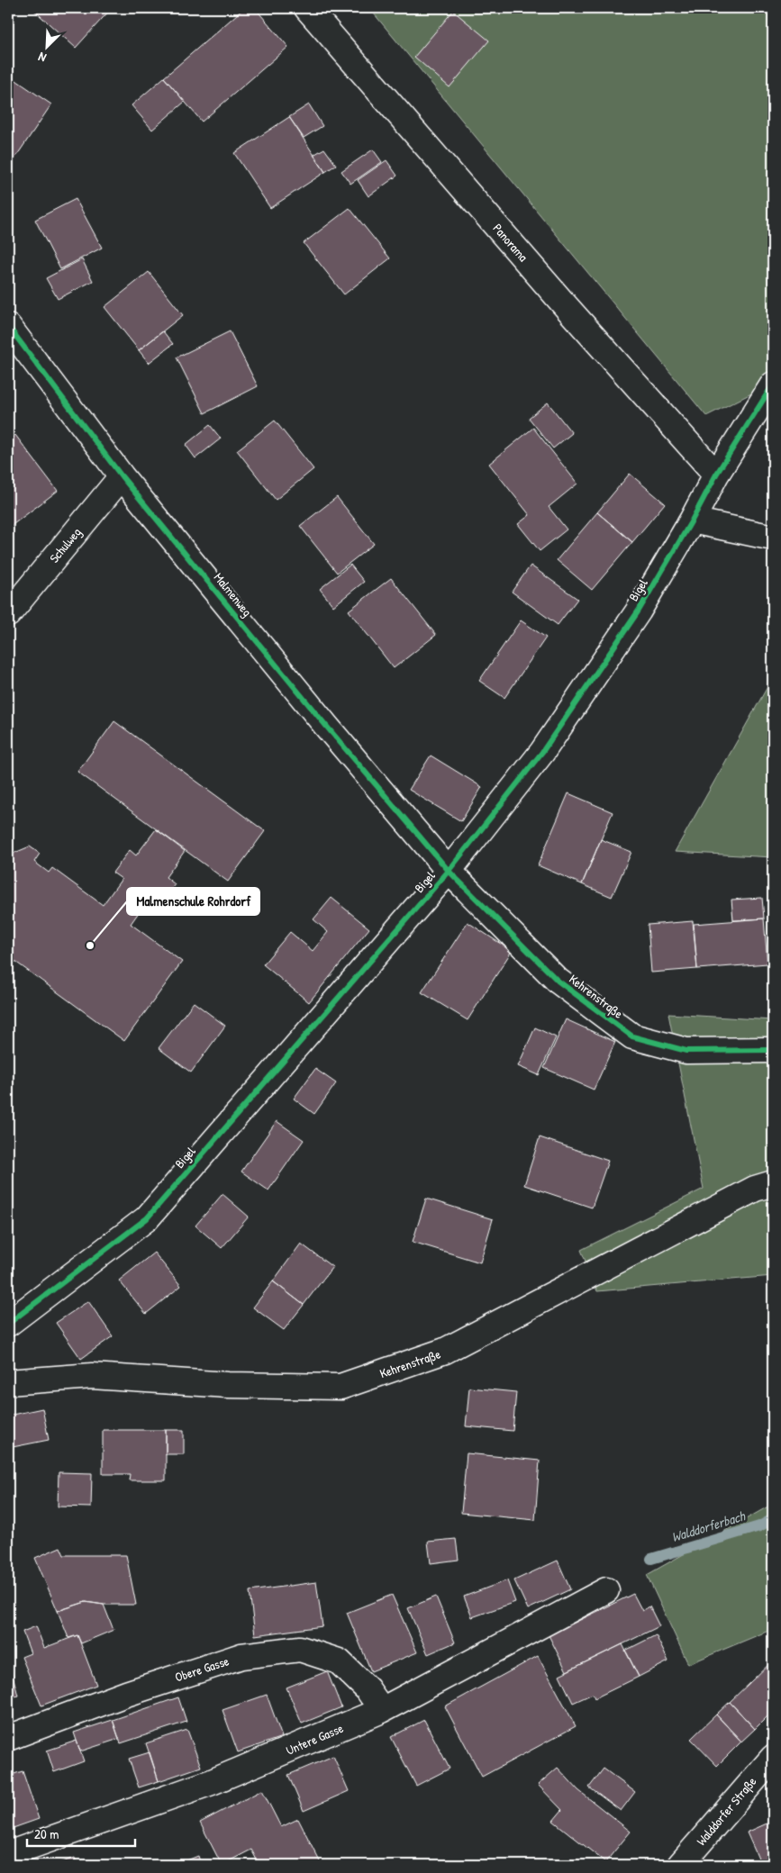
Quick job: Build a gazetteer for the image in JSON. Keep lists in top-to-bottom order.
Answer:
{
  "streets": {
    "street": [
      "Panorama",
      "Schulweg",
      "Bigel",
      "Malmenweg",
      "Kehrenstraße",
      "Obere Gasse",
      "Untere Gasse",
      "Walddorfer Straße"
    ]
  },
  "crossings": [
    ["Panorama", "Bigel"],
    ["Schulweg", "Malmenweg"],
    ["Bigel", "Malmenweg"],
    ["Bigel", "Kehrenstraße"],
    ["Malmenweg", "Kehrenstraße"],
    ["Obere Gasse", "Untere Gasse"]
  ],
  "water": ["Walddorferbach"],
  "places": ["Malmenschule Rohrdorf"],
  "scale_bar": "20 m",
  "north": "bottom left"
}
